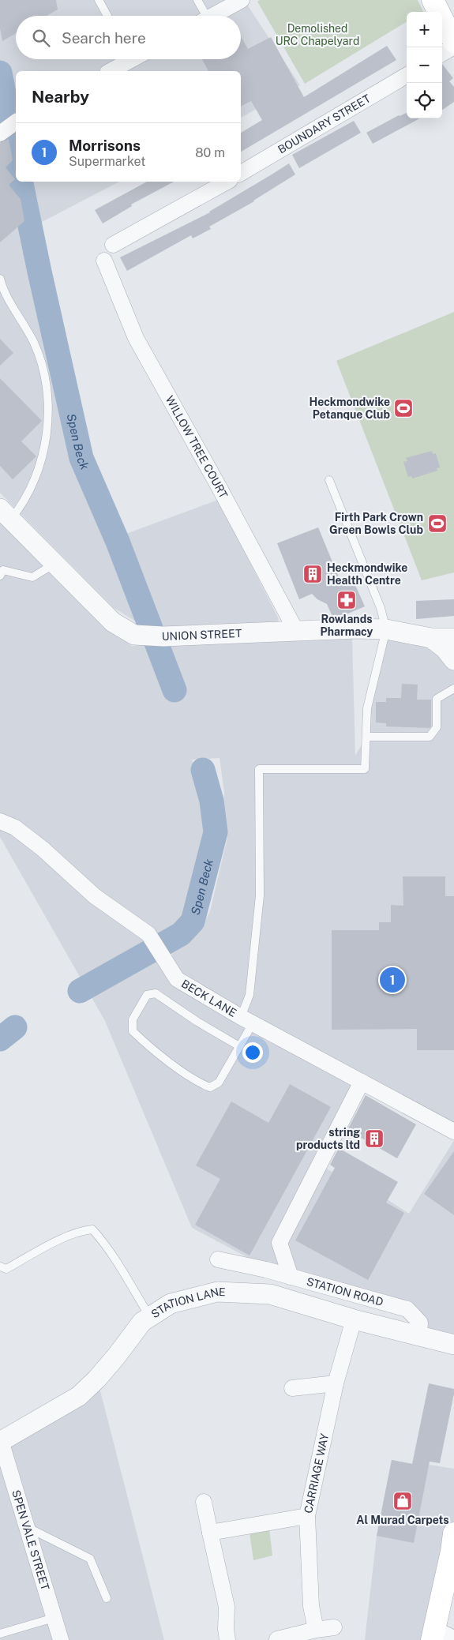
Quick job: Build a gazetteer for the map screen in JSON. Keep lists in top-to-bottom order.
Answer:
{
  "streets": {
    "street": [
      "BOUNDARY STREET",
      "WILLOW TREE COURT",
      "UNION STREET",
      "BECK LANE",
      "STATION ROAD",
      "STATION LANE",
      "CARRIAGE WAY",
      "SPEN VALE STREET"
    ]
  },
  "crossings": [
    ["WILLOW TREE COURT", "UNION STREET"],
    ["STATION ROAD", "STATION LANE"],
    ["STATION LANE", "CARRIAGE WAY"],
    ["STATION LANE", "SPEN VALE STREET"]
  ],
  "water": ["Spen Beck"],
  "parks": ["Demolished URC Chapelyard"],
  "places": {
    "sports": ["Heckmondwike Petanque Club", "Firth Park Crown Green Bowls Club"],
    "building": ["Heckmondwike Health Centre", "string products ltd"],
    "pharmacy": ["Rowlands Pharmacy"],
    "shop": ["Al Murad Carpets"]
  },
  "page": {
    "map_buttons": ["+", "−"],
    "search": "Search here",
    "heading": "Nearby",
    "list": [
      {
        "mark": "1",
        "name": "Morrisons",
        "note": "Supermarket",
        "value": "80 m"
      }
    ],
    "pins": "1"
  }
}
